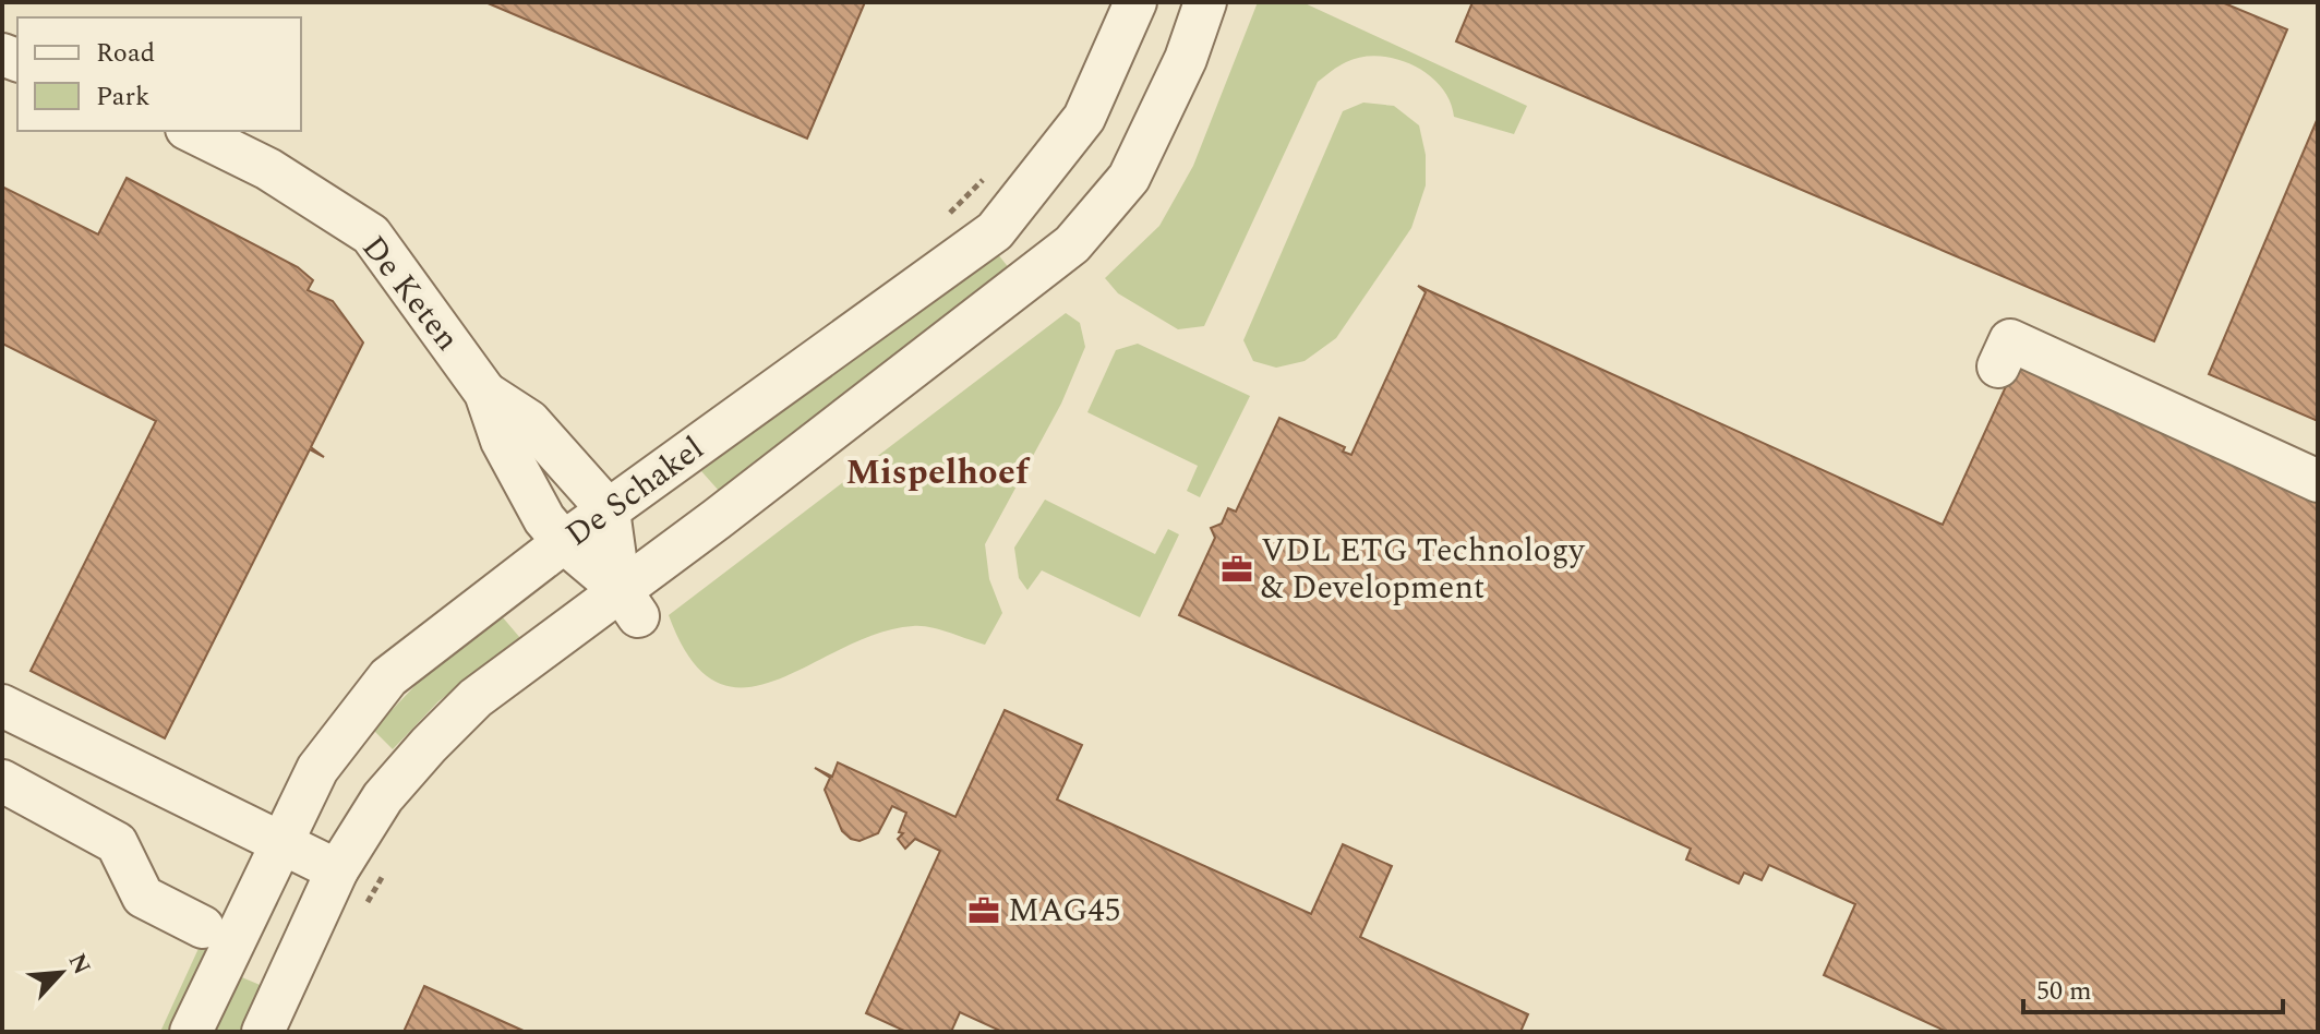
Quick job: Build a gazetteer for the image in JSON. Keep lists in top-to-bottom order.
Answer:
{
  "streets": {
    "street": ["De Keten", "De Schakel"]
  },
  "crossings": [
    ["De Keten", "De Schakel"]
  ],
  "districts": ["Mispelhoef"],
  "places": {
    "office": ["VDL ETG Technology & Development", "MAG45"]
  },
  "legend": ["Road", "Park"],
  "scale_bar": "50 m",
  "north": "top right"
}
